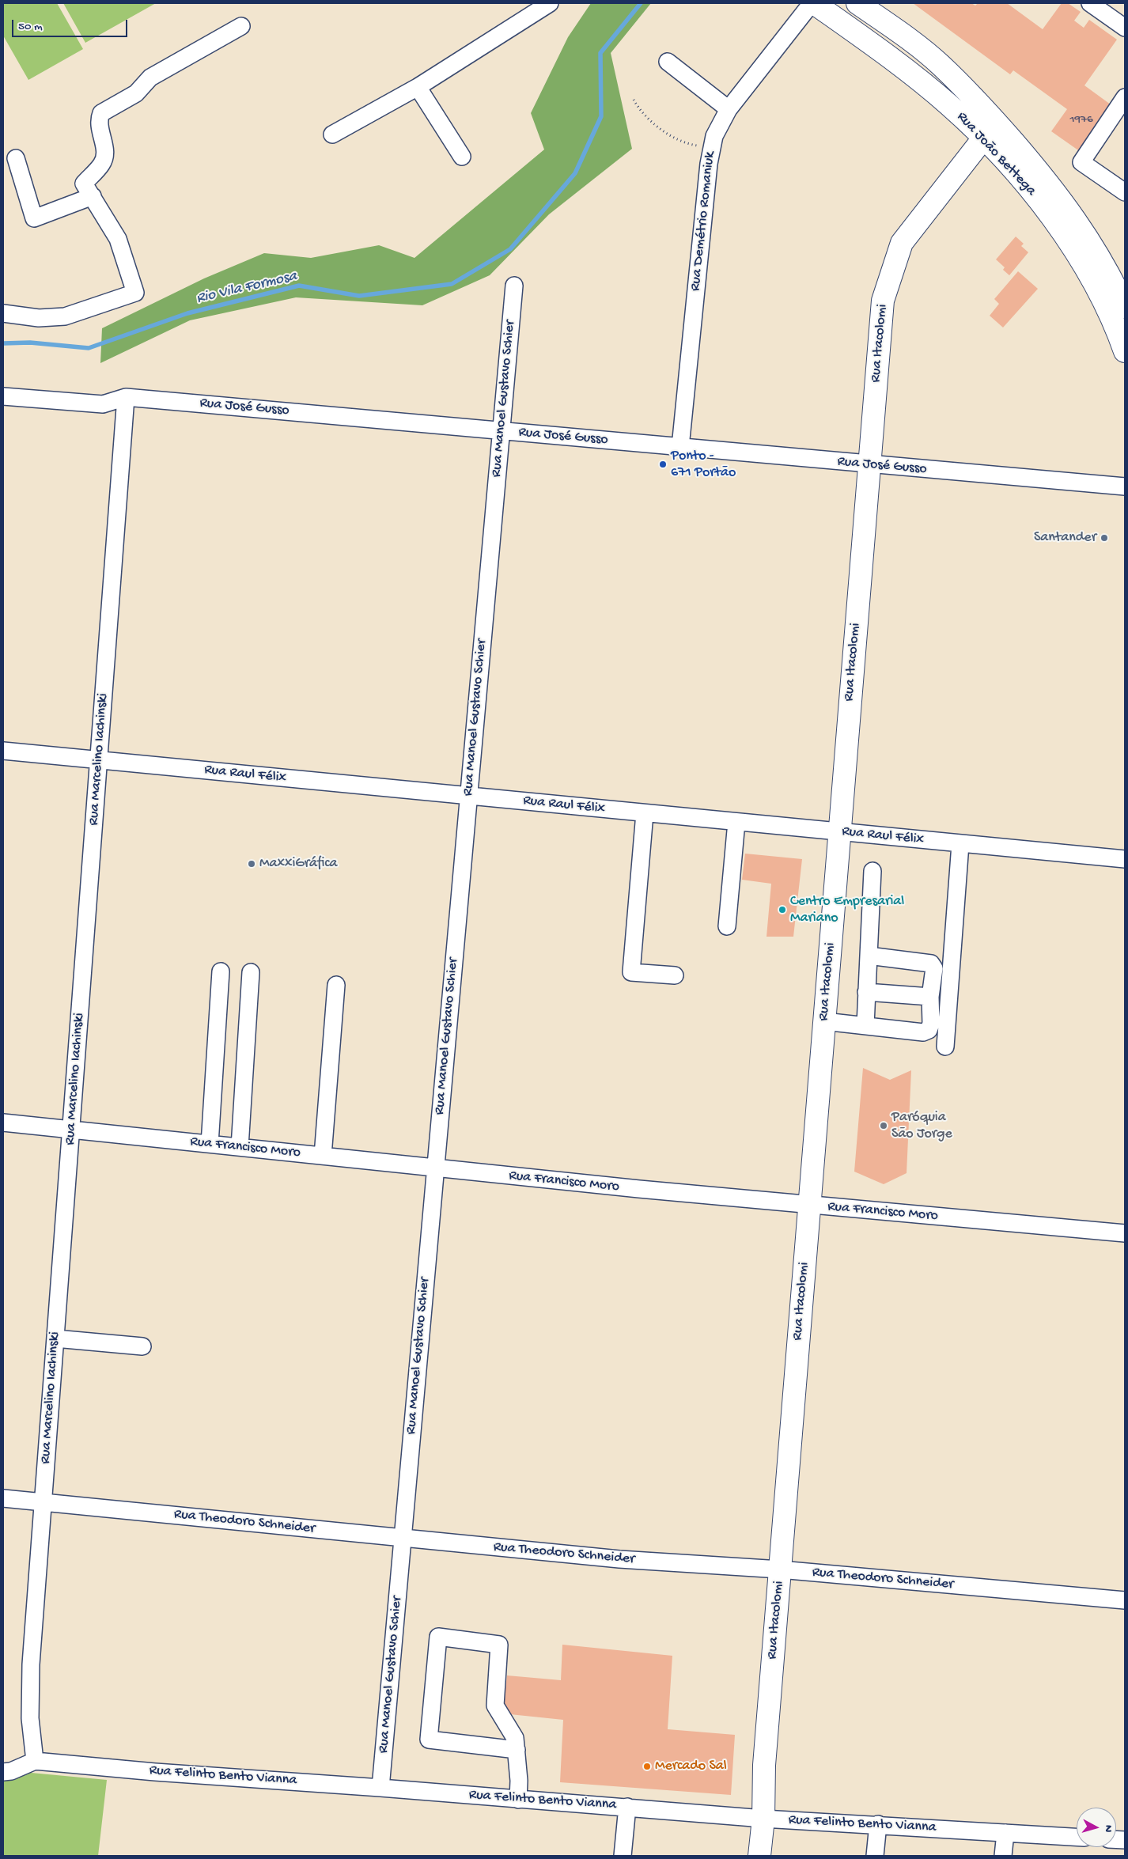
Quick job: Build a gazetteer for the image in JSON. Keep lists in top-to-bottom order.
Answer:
{
  "streets": {
    "main road": ["Rua João Bettega", "Rua Itacolomi"],
    "street": [
      "Rua Demétrio Romaniuk",
      "Rua Manoel Gustavo Schier",
      "Rua José Gusso",
      "Rua Marcelino Iachinski",
      "Rua Raul Félix",
      "Rua Francisco Moro",
      "Rua Theodoro Schneider",
      "Rua Felinto Bento Vianna"
    ]
  },
  "crossings": [
    ["Rua João Bettega", "Rua Demétrio Romaniuk"],
    ["Rua João Bettega", "Rua Itacolomi"],
    ["Rua Demétrio Romaniuk", "Rua José Gusso"],
    ["Rua Itacolomi", "Rua José Gusso"],
    ["Rua Itacolomi", "Rua Raul Félix"],
    ["Rua Itacolomi", "Rua Francisco Moro"],
    ["Rua Itacolomi", "Rua Theodoro Schneider"],
    ["Rua Itacolomi", "Rua Felinto Bento Vianna"],
    ["Rua Manoel Gustavo Schier", "Rua José Gusso"],
    ["Rua Manoel Gustavo Schier", "Rua Raul Félix"],
    ["Rua Manoel Gustavo Schier", "Rua Francisco Moro"],
    ["Rua Manoel Gustavo Schier", "Rua Theodoro Schneider"],
    ["Rua Manoel Gustavo Schier", "Rua Felinto Bento Vianna"],
    ["Rua José Gusso", "Rua Marcelino Iachinski"],
    ["Rua Marcelino Iachinski", "Rua Raul Félix"],
    ["Rua Marcelino Iachinski", "Rua Francisco Moro"],
    ["Rua Marcelino Iachinski", "Rua Theodoro Schneider"],
    ["Rua Marcelino Iachinski", "Rua Felinto Bento Vianna"]
  ],
  "water": ["Rio Vila Formosa"],
  "places": [
    "Ponto - 671 Portão",
    "Santander",
    "MaxxiGráfica",
    "Centro Empresarial Mariano",
    "Paróquia São Jorge",
    "Mercado Sal"
  ],
  "house_numbers": ["1976"],
  "scale_bar": "50 m",
  "north": "right"
}
